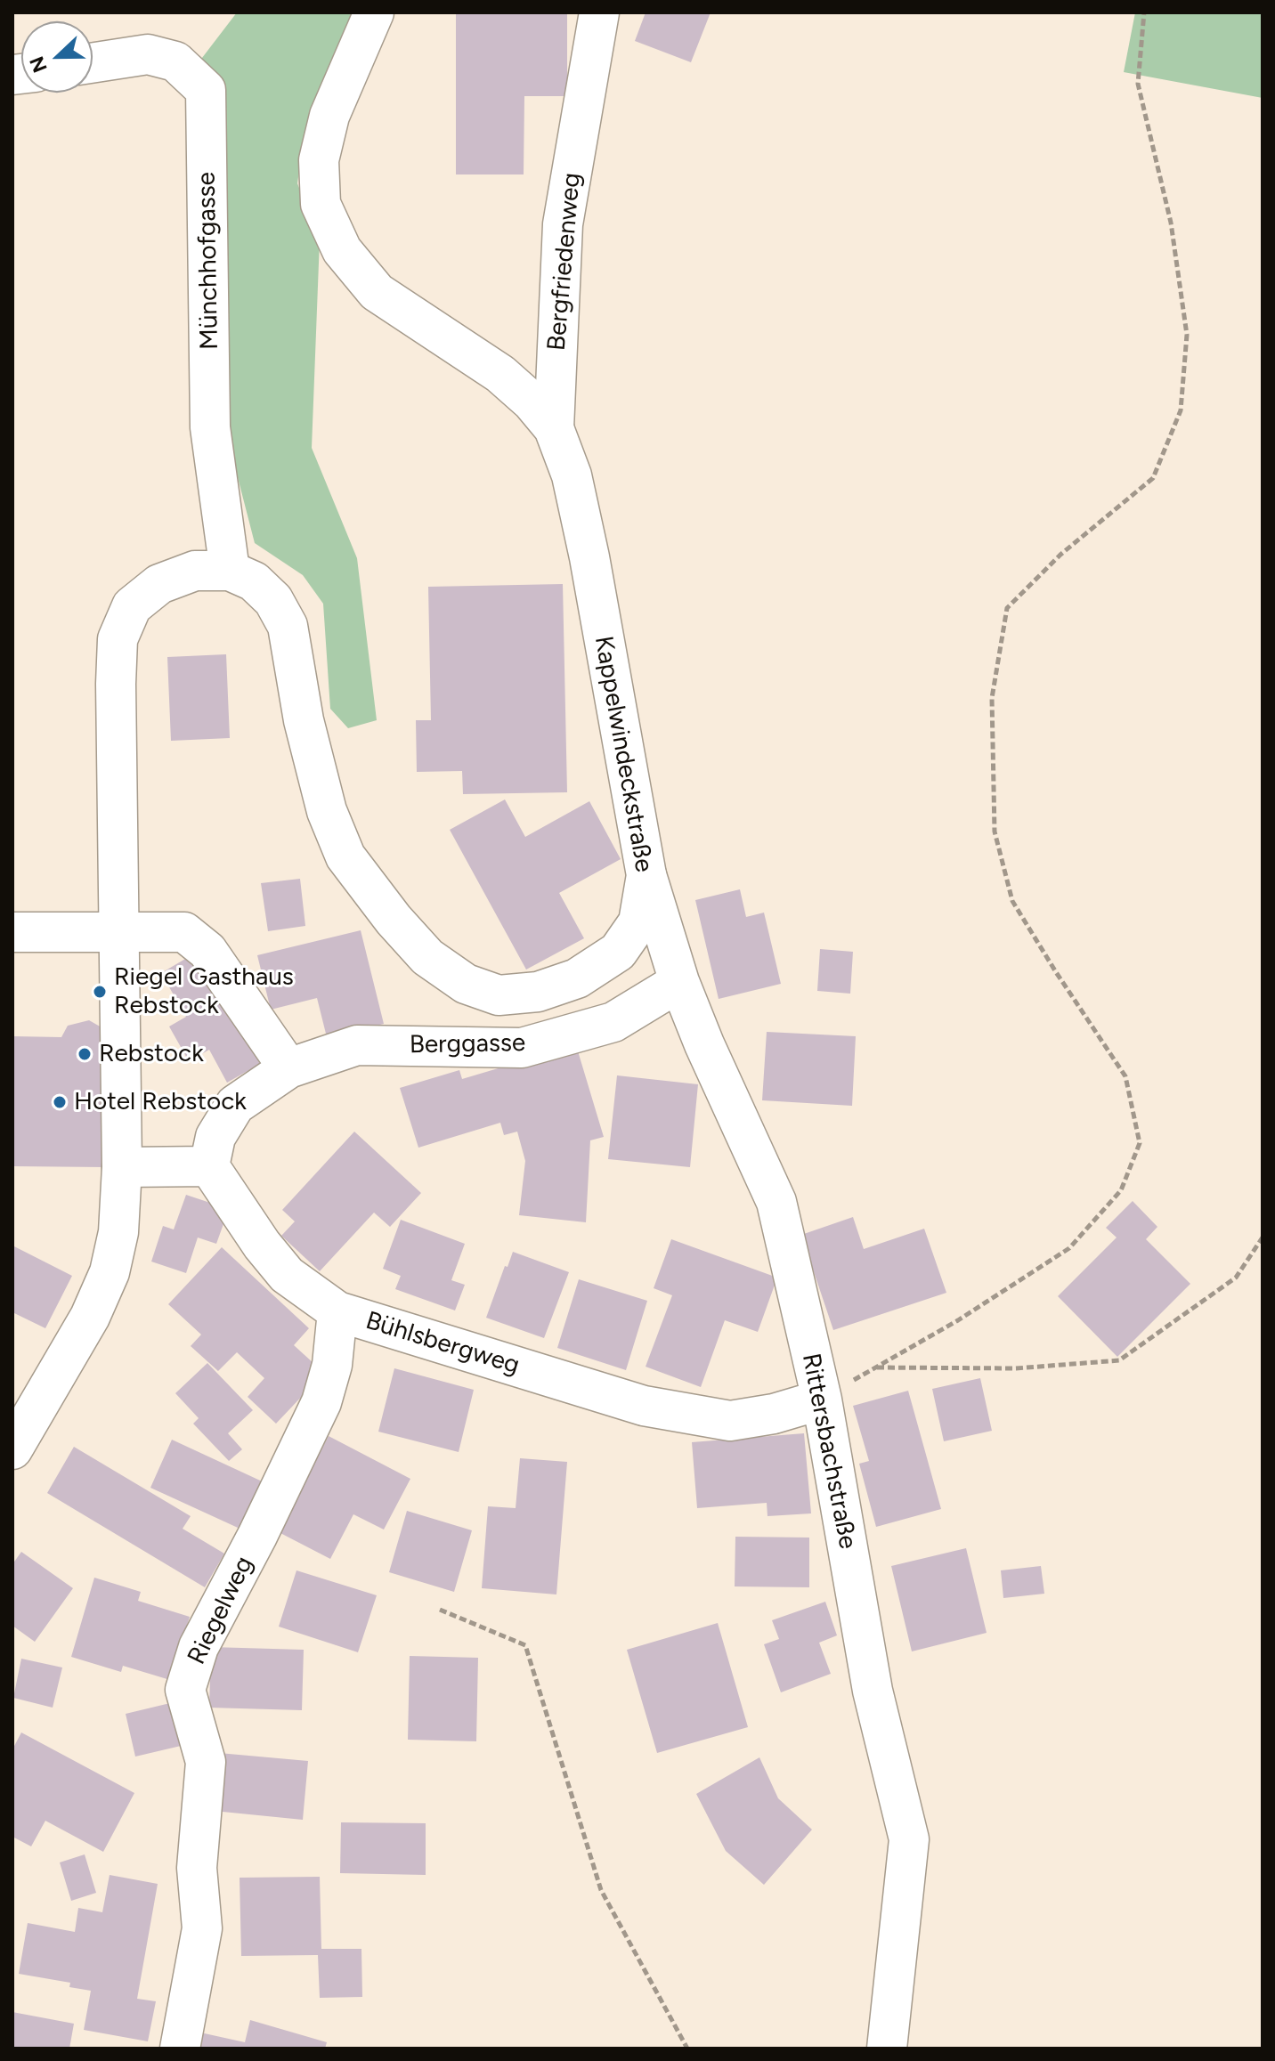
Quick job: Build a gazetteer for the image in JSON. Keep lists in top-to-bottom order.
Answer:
{
  "streets": {
    "street": [
      "Münchhofgasse",
      "Bergfriedenweg",
      "Kappelwindeckstraße",
      "Berggasse",
      "Bühlsbergweg",
      "Rittersbachstraße",
      "Riegelweg"
    ]
  },
  "crossings": [
    ["Münchhofgasse", "Kappelwindeckstraße"],
    ["Bergfriedenweg", "Kappelwindeckstraße"],
    ["Kappelwindeckstraße", "Rittersbachstraße"],
    ["Berggasse", "Bühlsbergweg"],
    ["Berggasse", "Rittersbachstraße"],
    ["Bühlsbergweg", "Rittersbachstraße"],
    ["Bühlsbergweg", "Riegelweg"]
  ],
  "places": ["Riegel Gasthaus Rebstock", "Rebstock", "Hotel Rebstock"],
  "north": "left"
}
